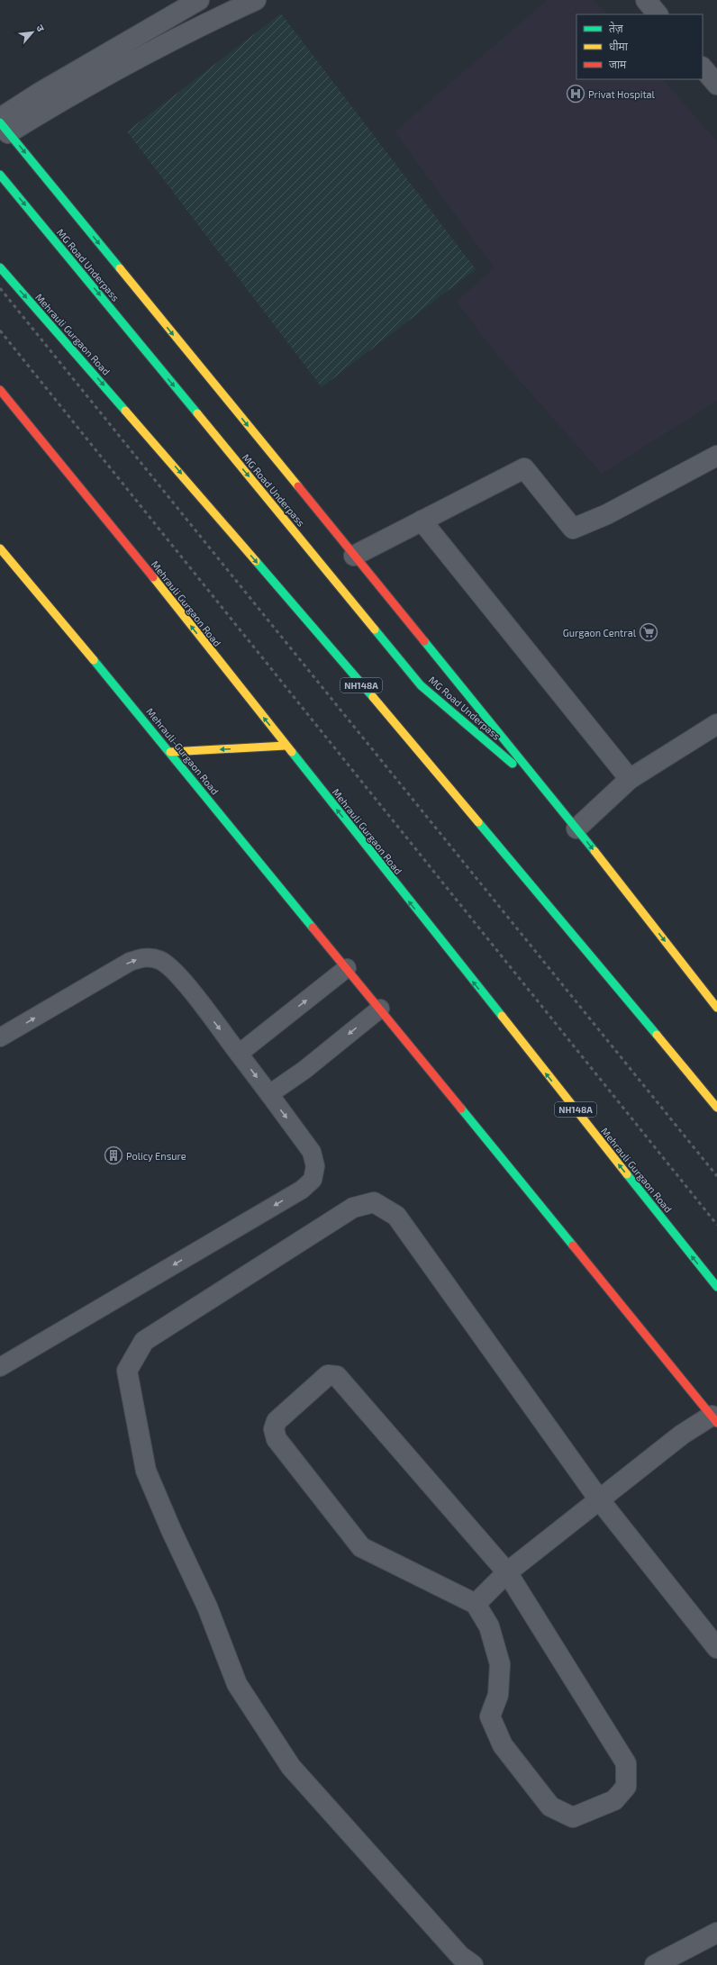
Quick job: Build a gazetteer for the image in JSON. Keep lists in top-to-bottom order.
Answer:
{
  "streets": {
    "main road": [
      "MG Road Underpass",
      "Mehrauli Gurgaon Road",
      "NH148A",
      "Mehrauli-Gurgaon Road"
    ]
  },
  "places": {
    "hospital": ["Privat Hospital"],
    "supermarket": ["Gurgaon Central"],
    "building": ["Policy Ensure"]
  },
  "legend": ["तेज़", "धीमा", "जाम"],
  "north": "top right"
}
